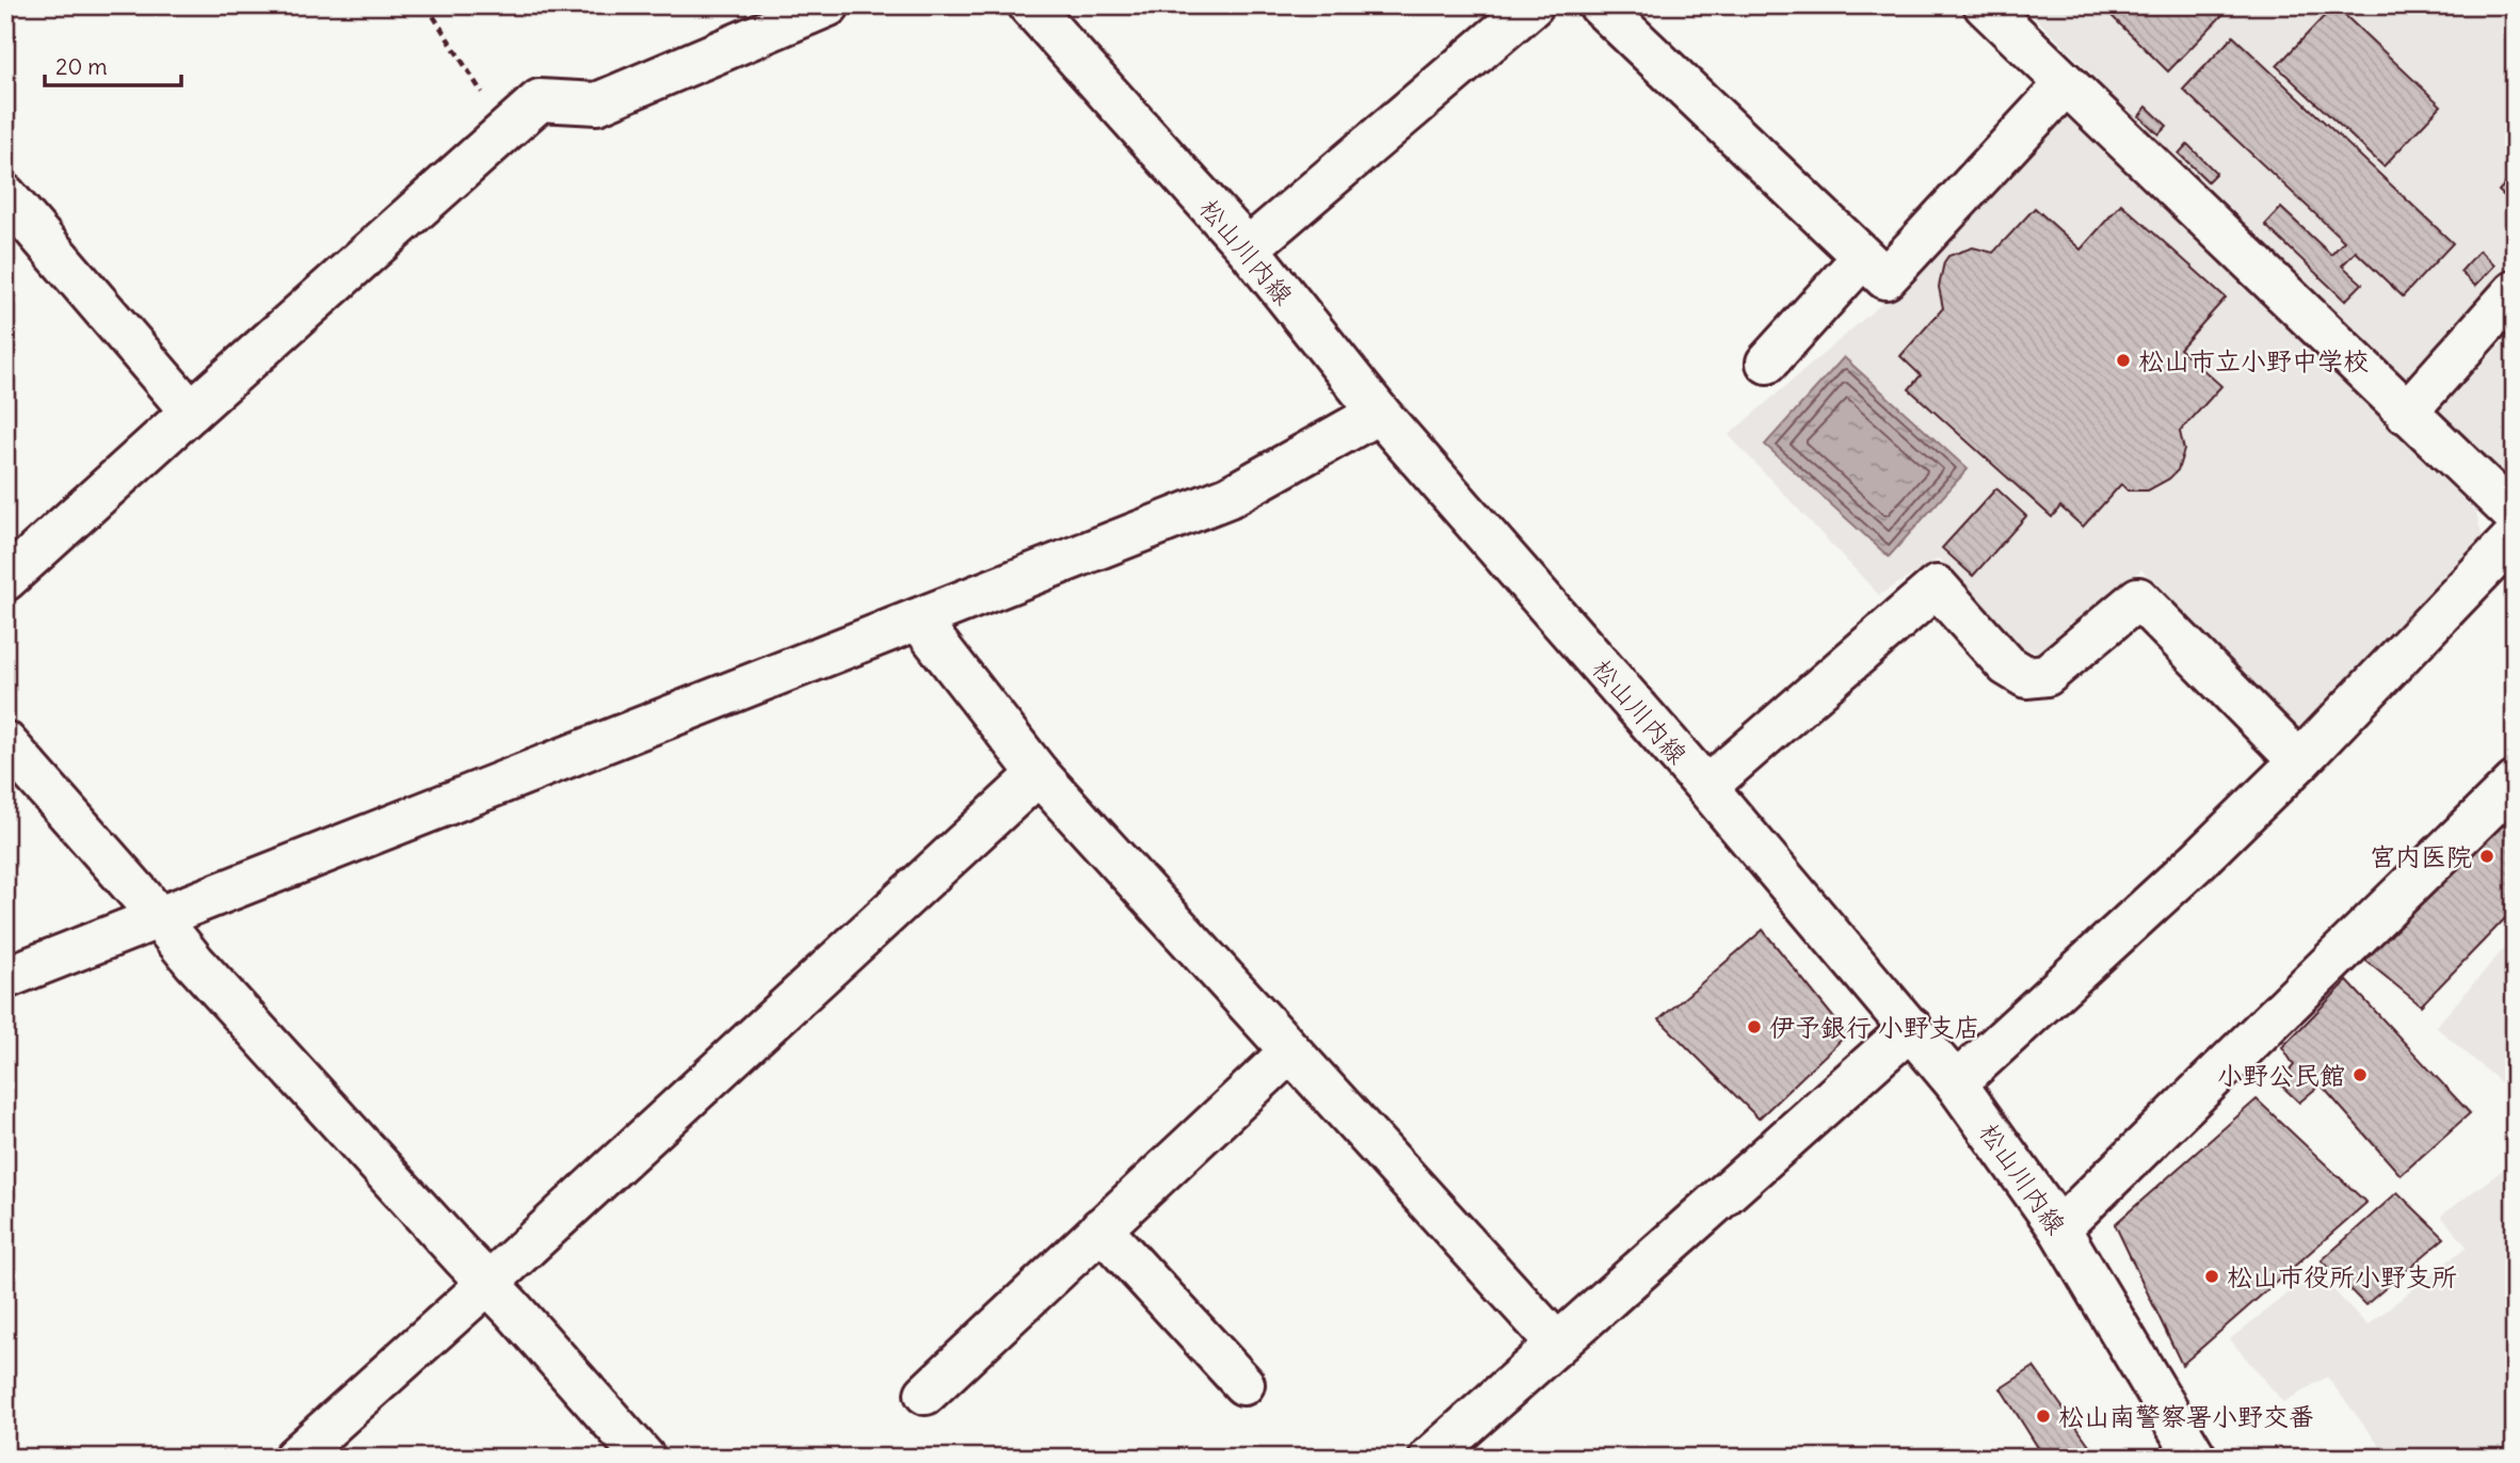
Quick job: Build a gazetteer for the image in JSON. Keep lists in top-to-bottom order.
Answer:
{
  "streets": {
    "street": ["松山川内線"]
  },
  "places": [
    "松山市立小野中学校",
    "宮内医院",
    "伊予銀行 小野支店",
    "小野公民館",
    "松山市役所小野支所",
    "松山南警察署小野交番"
  ],
  "scale_bar": "20 m"
}
